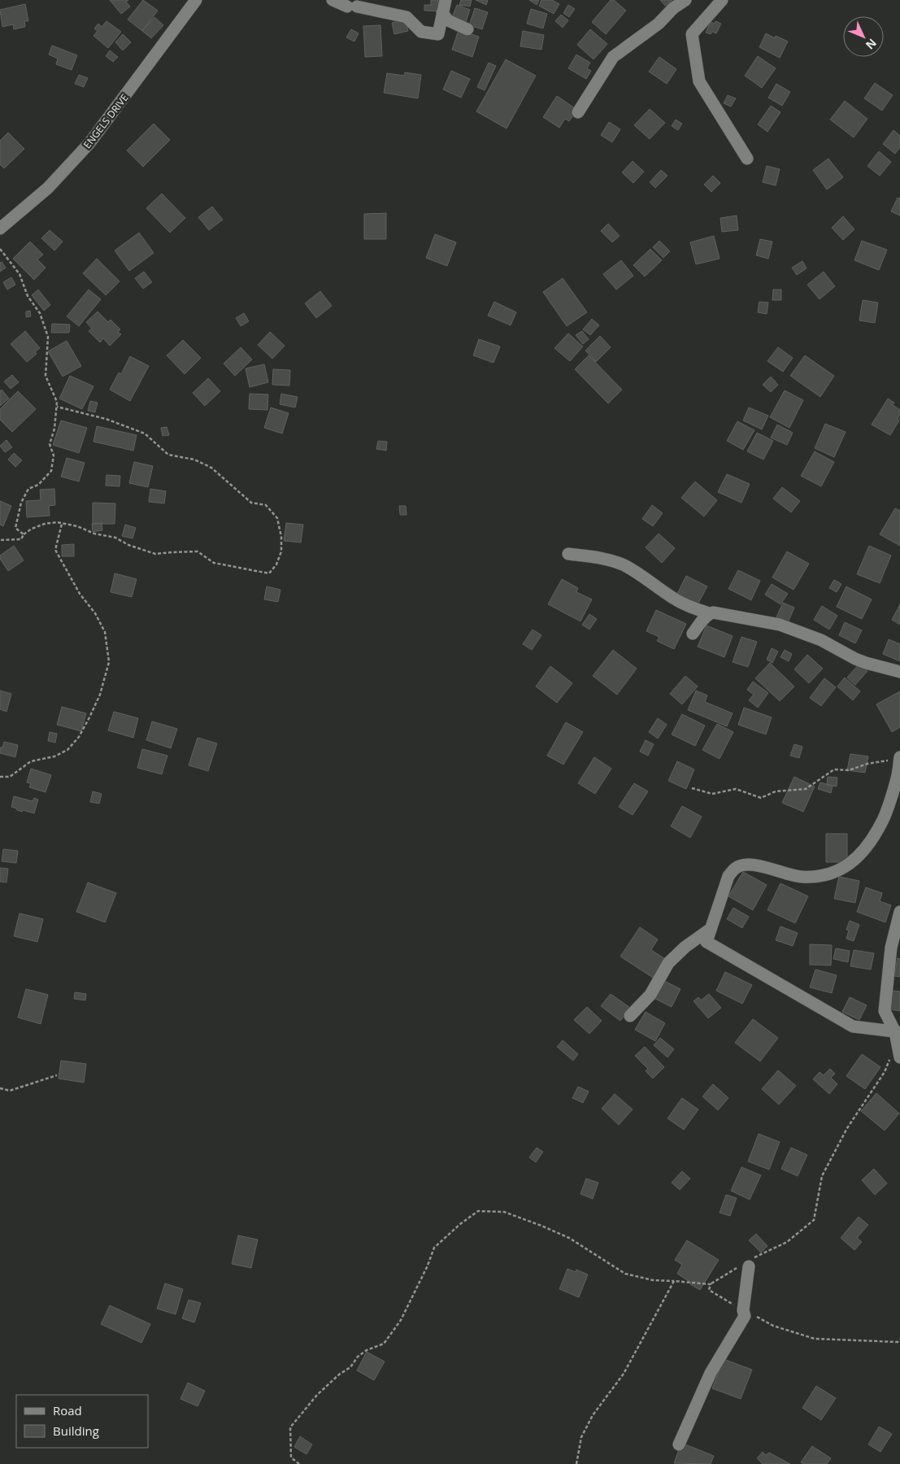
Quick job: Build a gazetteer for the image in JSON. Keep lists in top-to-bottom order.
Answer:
{
  "streets": {
    "street": ["ENGELS DRIVE"]
  },
  "legend": ["Road", "Building"],
  "north": "bottom right"
}
